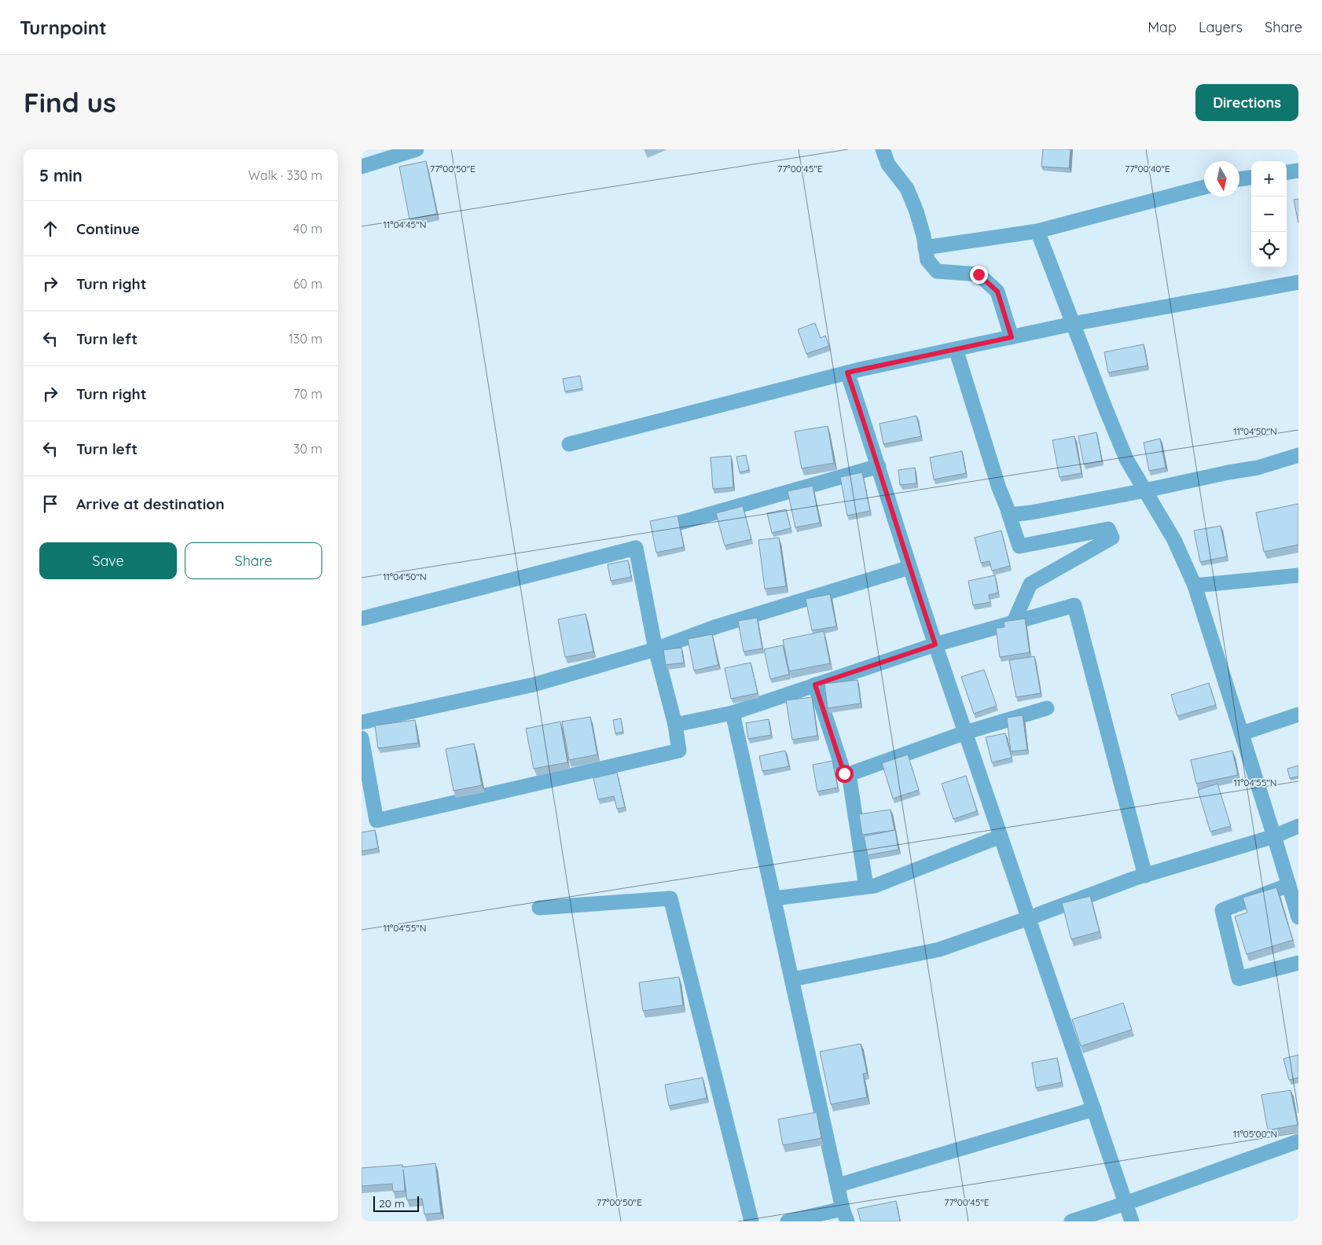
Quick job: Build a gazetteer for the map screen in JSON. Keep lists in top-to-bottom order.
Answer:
{
  "scale_bar": "20 m",
  "north": "bottom",
  "page": {
    "header": "Turnpoint",
    "nav": ["Map", "Layers", "Share"],
    "buttons": [
      "Directions",
      ["Save", "Share"]
    ],
    "title": "Find us",
    "heading": ["5 min", "Walk · 330 m"],
    "map_buttons": ["+", "−"],
    "list": [
      ["Continue", "40 m"],
      ["Turn right", "60 m"],
      ["Turn left", "130 m"],
      ["Turn right", "70 m"],
      ["Turn left", "30 m"],
      "Arrive at destination"
    ],
    "scale": "20 m"
  },
  "coordinates": [
    "77°00'50\"E",
    "77°00'45\"E",
    "77°00'40\"E",
    "11°04'45\"N",
    "11°04'50\"N",
    "11°04'55\"N",
    "11°05'00\"N"
  ]
}
